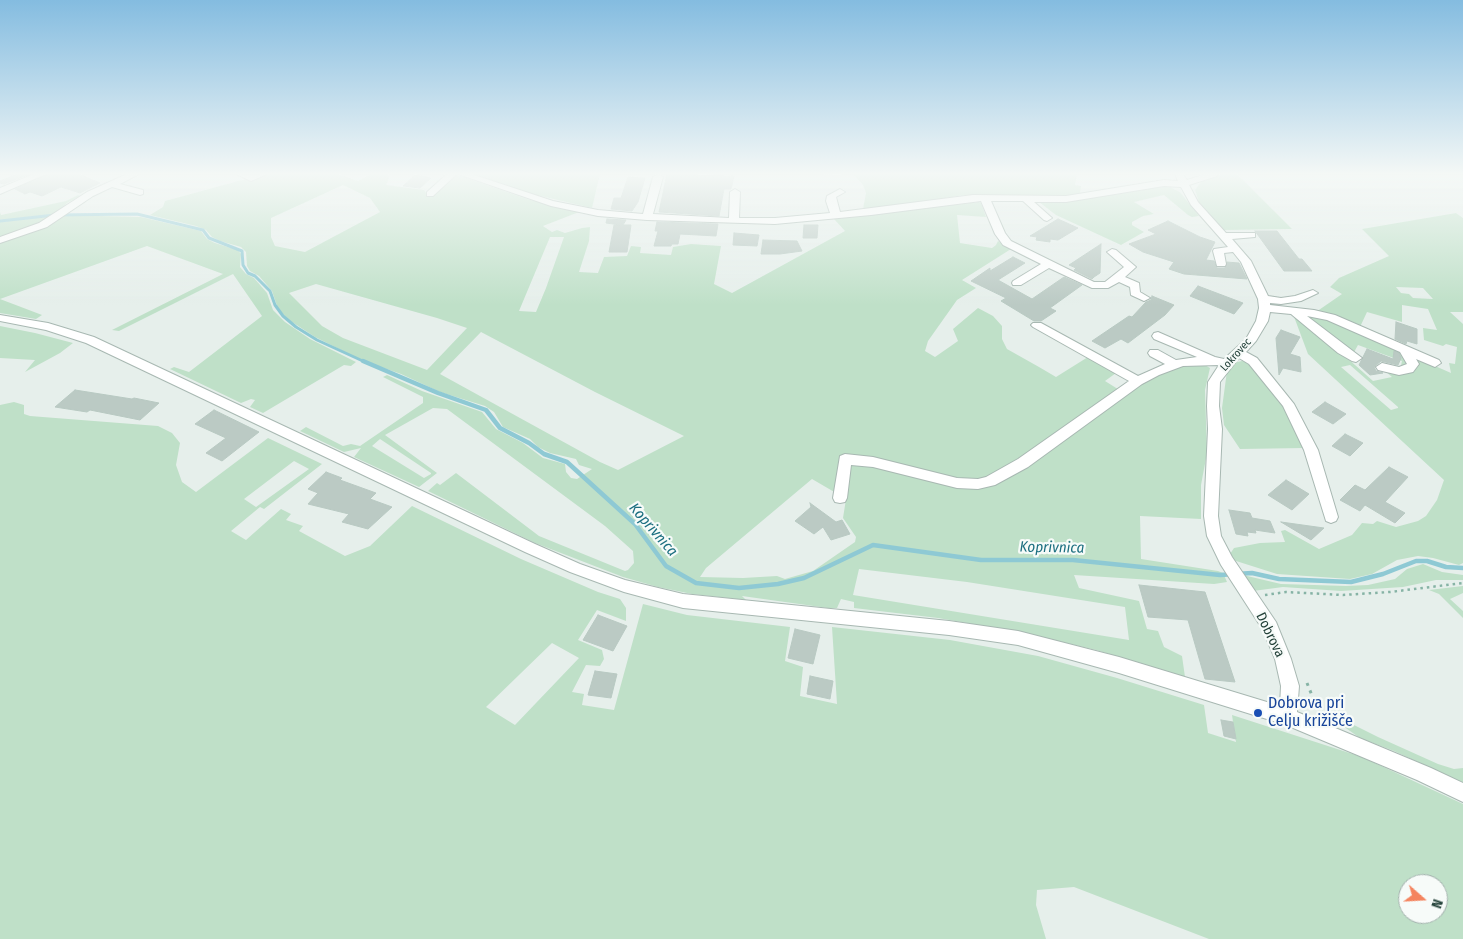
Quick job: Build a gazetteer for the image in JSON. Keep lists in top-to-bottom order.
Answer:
{
  "streets": {
    "street": ["Lokrovec", "Dobrova"]
  },
  "crossings": [
    ["Lokrovec", "Dobrova"]
  ],
  "water": ["Koprivnica"],
  "places": ["Dobrova pri Celju križišče"],
  "north": "right"
}
